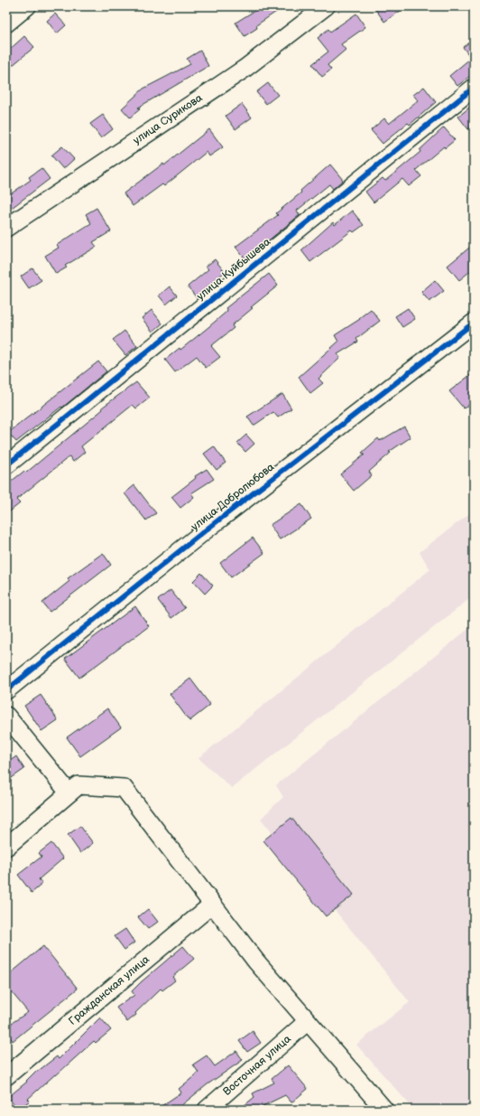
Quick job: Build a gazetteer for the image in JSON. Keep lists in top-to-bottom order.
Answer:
{
  "streets": {
    "street": [
      "улица Сурикова",
      "улица Куйбышева",
      "улица Добролюбова",
      "Гражданская улица",
      "Восточная улица"
    ]
  }
}
